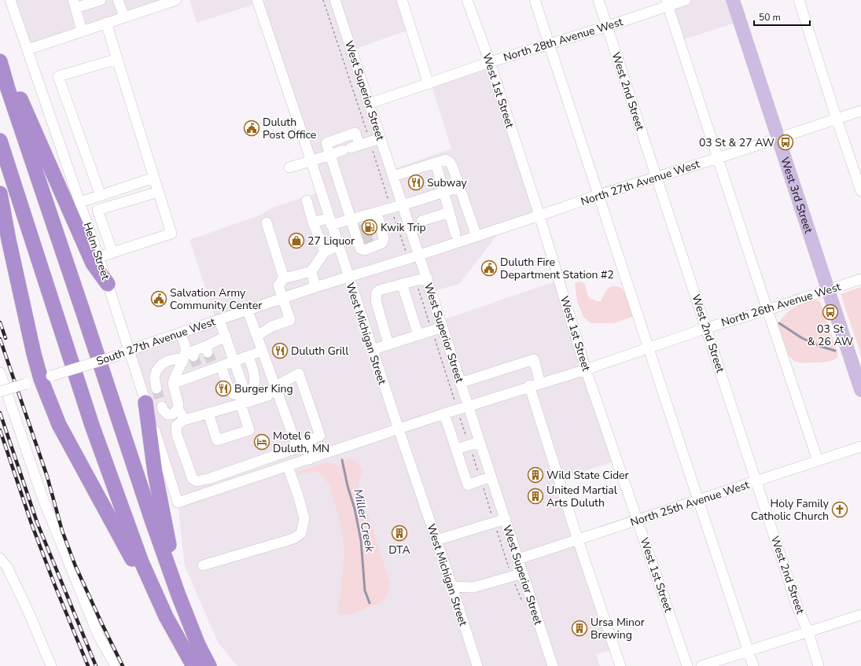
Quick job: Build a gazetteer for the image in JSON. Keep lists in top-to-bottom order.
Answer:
{
  "streets": {
    "main road": ["West 3rd Street"],
    "street": [
      "North 28th Avenue West",
      "West Superior Street",
      "West 1st Street",
      "West 2nd Street",
      "North 27th Avenue West",
      "Helm Street",
      "North 26th Avenue West",
      "West Michigan Street",
      "South 27th Avenue West",
      "North 25th Avenue West"
    ]
  },
  "crossings": [
    ["North 28th Avenue West", "West Superior Street"],
    ["North 28th Avenue West", "West 1st Street"],
    ["North 28th Avenue West", "West 2nd Street"],
    ["West Superior Street", "North 27th Avenue West"],
    ["West Superior Street", "North 26th Avenue West"],
    ["West Superior Street", "South 27th Avenue West"],
    ["West Superior Street", "North 25th Avenue West"],
    ["West 1st Street", "North 27th Avenue West"],
    ["West 1st Street", "North 26th Avenue West"],
    ["West 1st Street", "North 25th Avenue West"],
    ["West 2nd Street", "North 27th Avenue West"],
    ["West 2nd Street", "North 26th Avenue West"],
    ["West 2nd Street", "North 25th Avenue West"],
    ["North 27th Avenue West", "West 3rd Street"],
    ["North 27th Avenue West", "South 27th Avenue West"],
    ["West 3rd Street", "North 26th Avenue West"],
    ["Helm Street", "North 26th Avenue West"],
    ["Helm Street", "South 27th Avenue West"],
    ["North 26th Avenue West", "West Michigan Street"],
    ["West Michigan Street", "South 27th Avenue West"]
  ],
  "water": ["Miller Creek"],
  "places": {
    "public building": ["Duluth Post Office", "Duluth Fire Department Station #2", "Salvation Army Community Center"],
    "bus stop": ["03 St & 27 AW", "03 St & 26 AW"],
    "restaurant": ["Subway", "Duluth Grill", "Burger King"],
    "fuel station": ["Kwik Trip"],
    "shop": ["27 Liquor"],
    "hotel": ["Motel 6 Duluth, MN"],
    "building": [
      "Wild State Cider",
      "United Martial Arts Duluth",
      "DTA",
      "Ursa Minor Brewing"
    ],
    "church": ["Holy Family Catholic Church"]
  },
  "scale_bar": "50 m"
}
